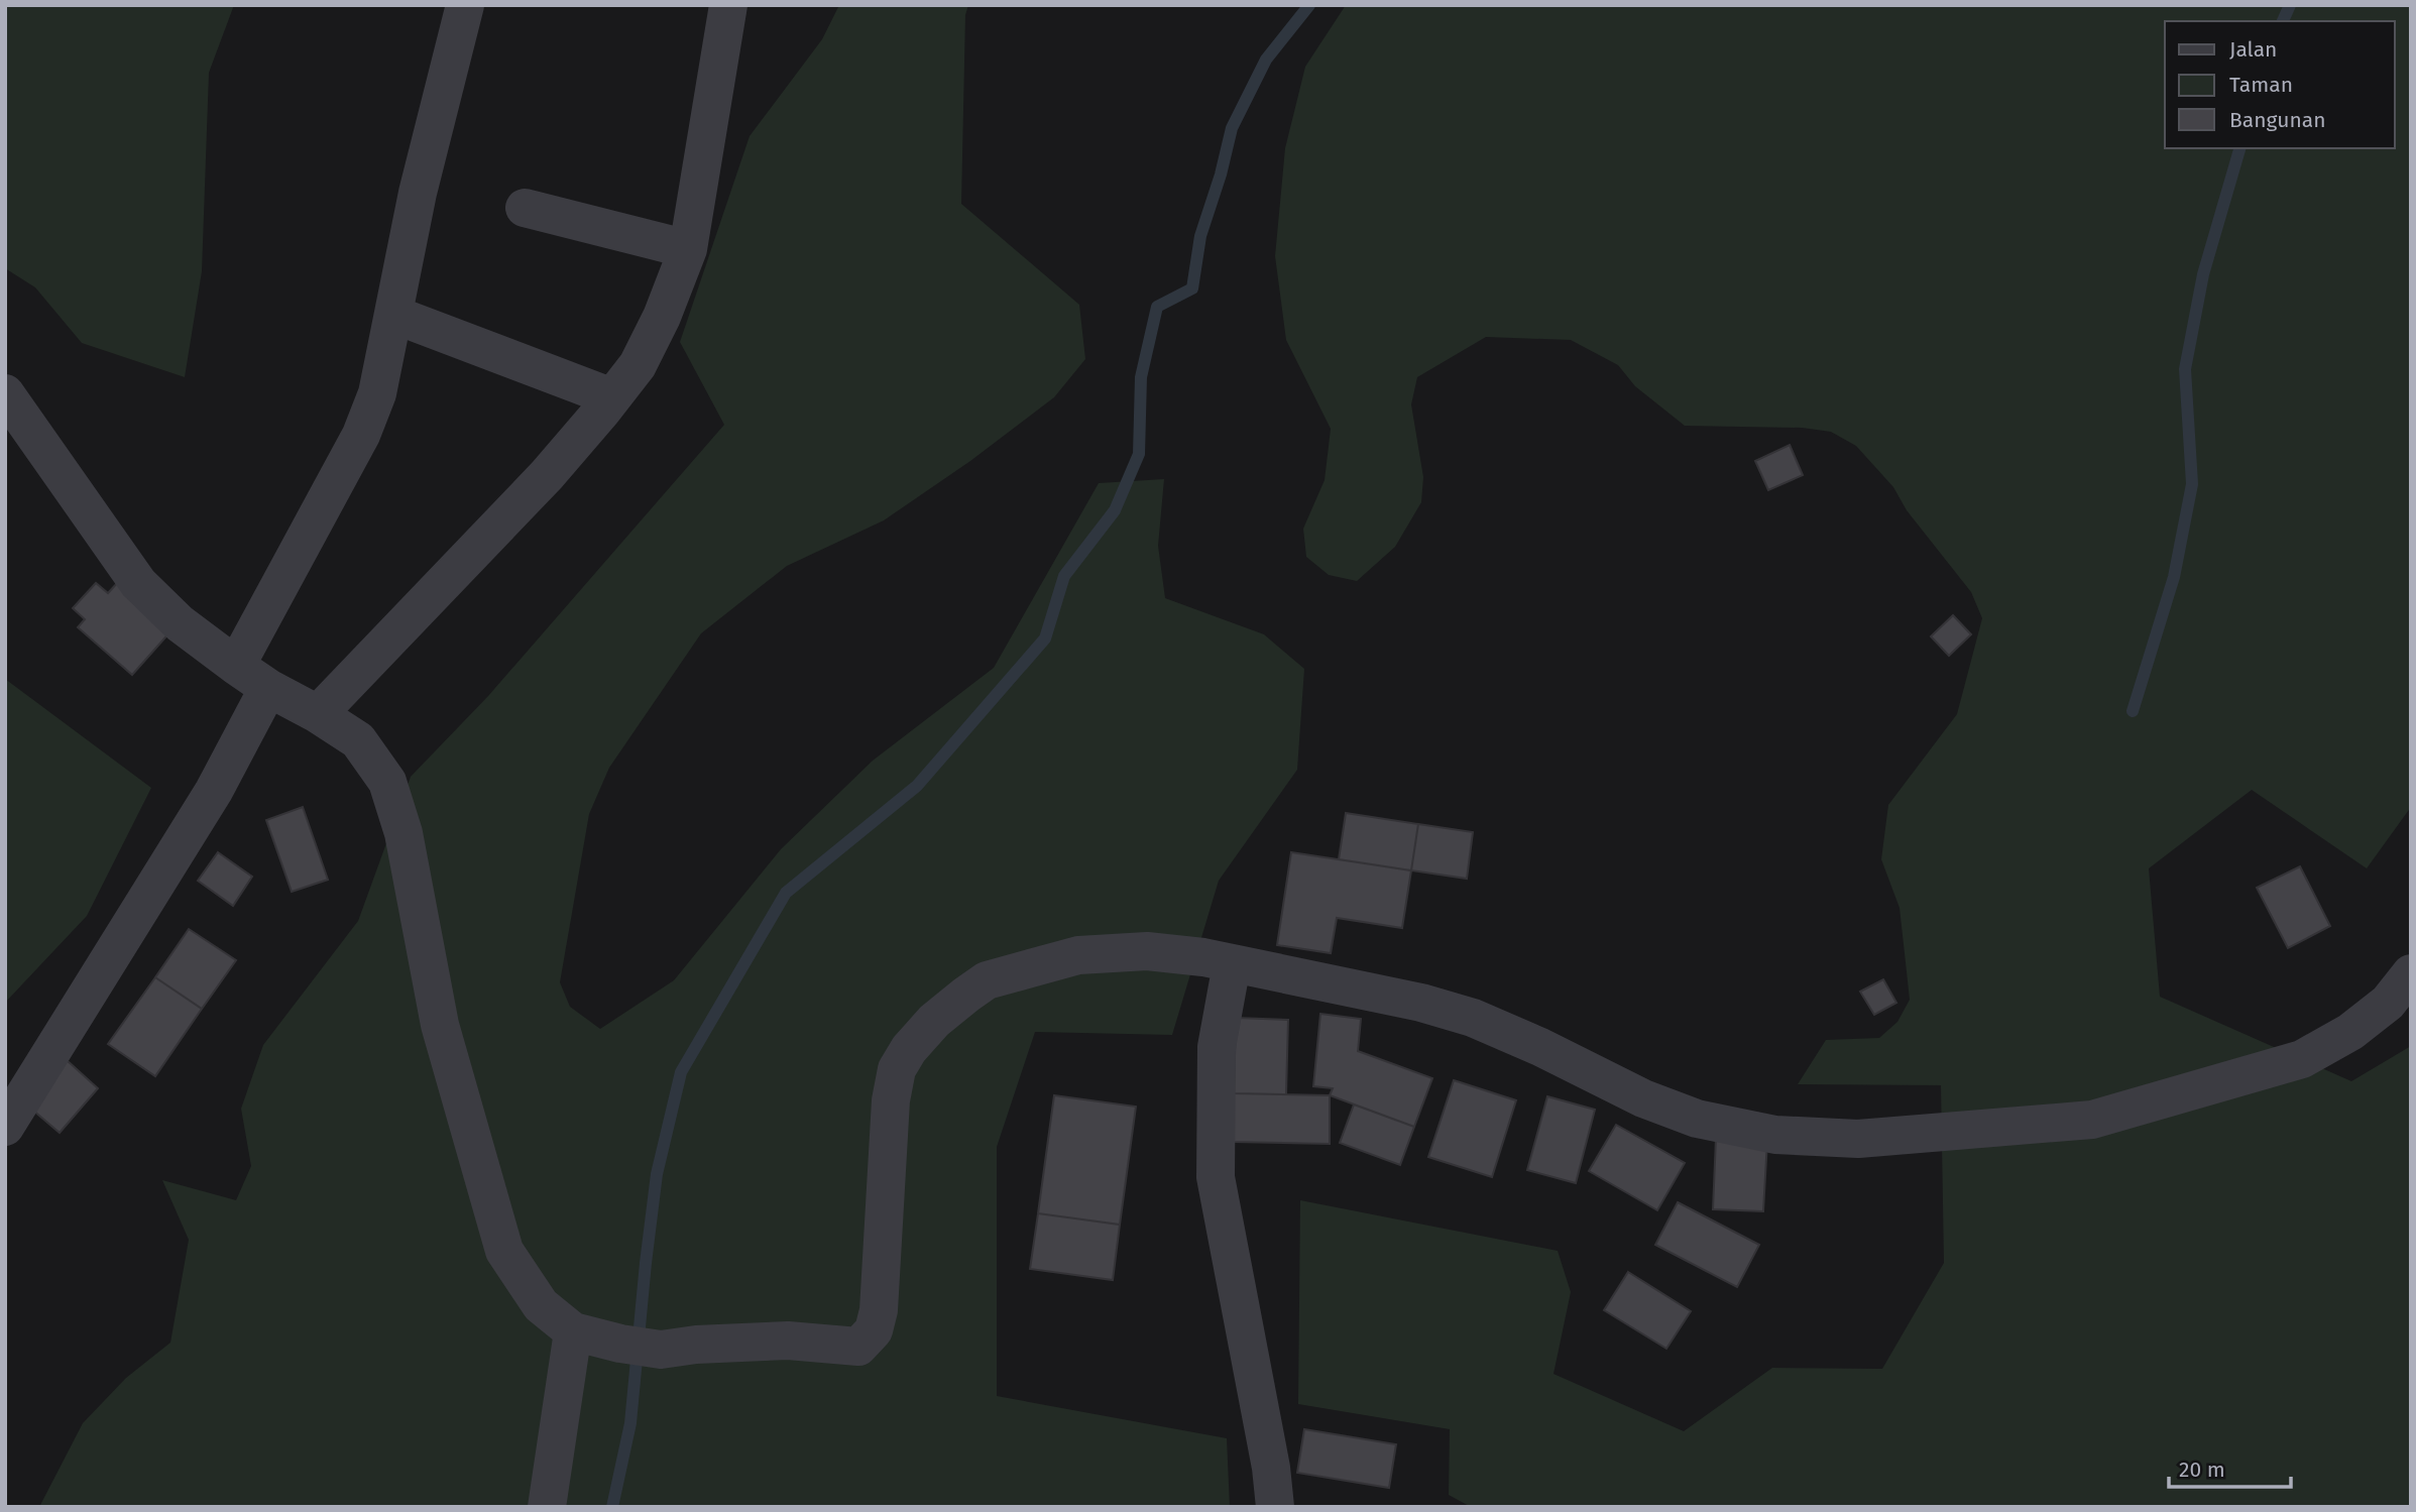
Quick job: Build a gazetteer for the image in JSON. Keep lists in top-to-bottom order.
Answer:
{
  "legend": ["Jalan", "Taman", "Bangunan"],
  "scale_bar": "20 m"
}
